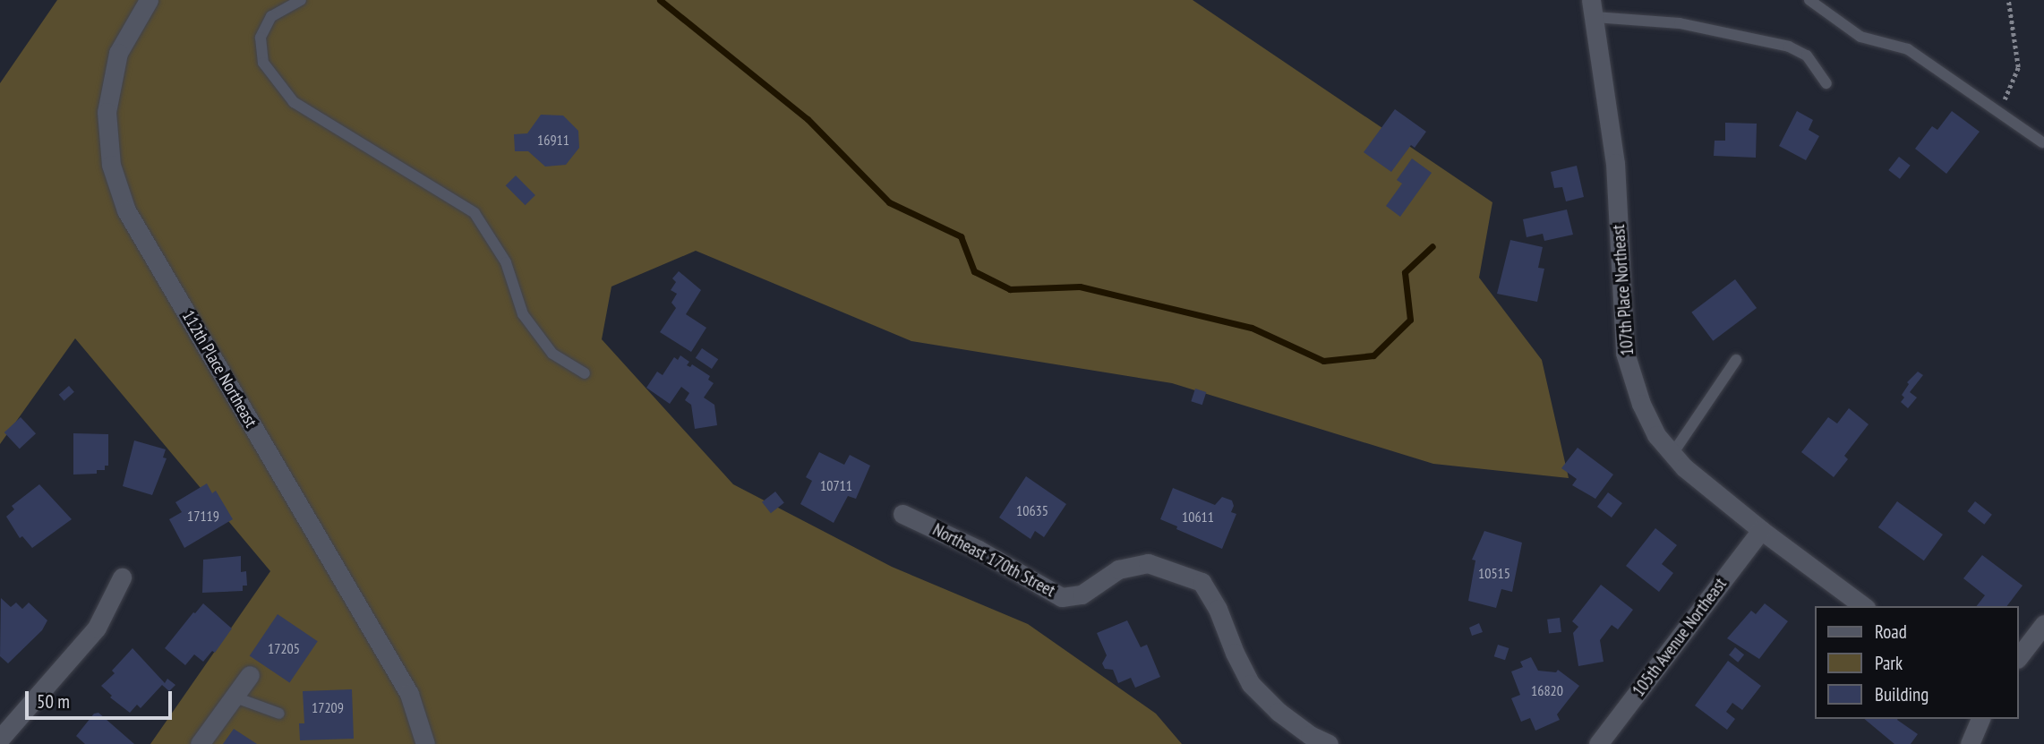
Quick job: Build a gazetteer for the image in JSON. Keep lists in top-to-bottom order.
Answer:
{
  "streets": {
    "street": [
      "107th Place Northeast",
      "112th Place Northeast",
      "Northeast 170th Street",
      "105th Avenue Northeast"
    ]
  },
  "crossings": [
    ["107th Place Northeast", "105th Avenue Northeast"]
  ],
  "house_numbers": [
    "16911",
    "10711",
    "10635",
    "17119",
    "10611",
    "10515",
    "17205",
    "16820",
    "17209"
  ],
  "legend": ["Road", "Park", "Building"],
  "scale_bar": "50 m"
}
